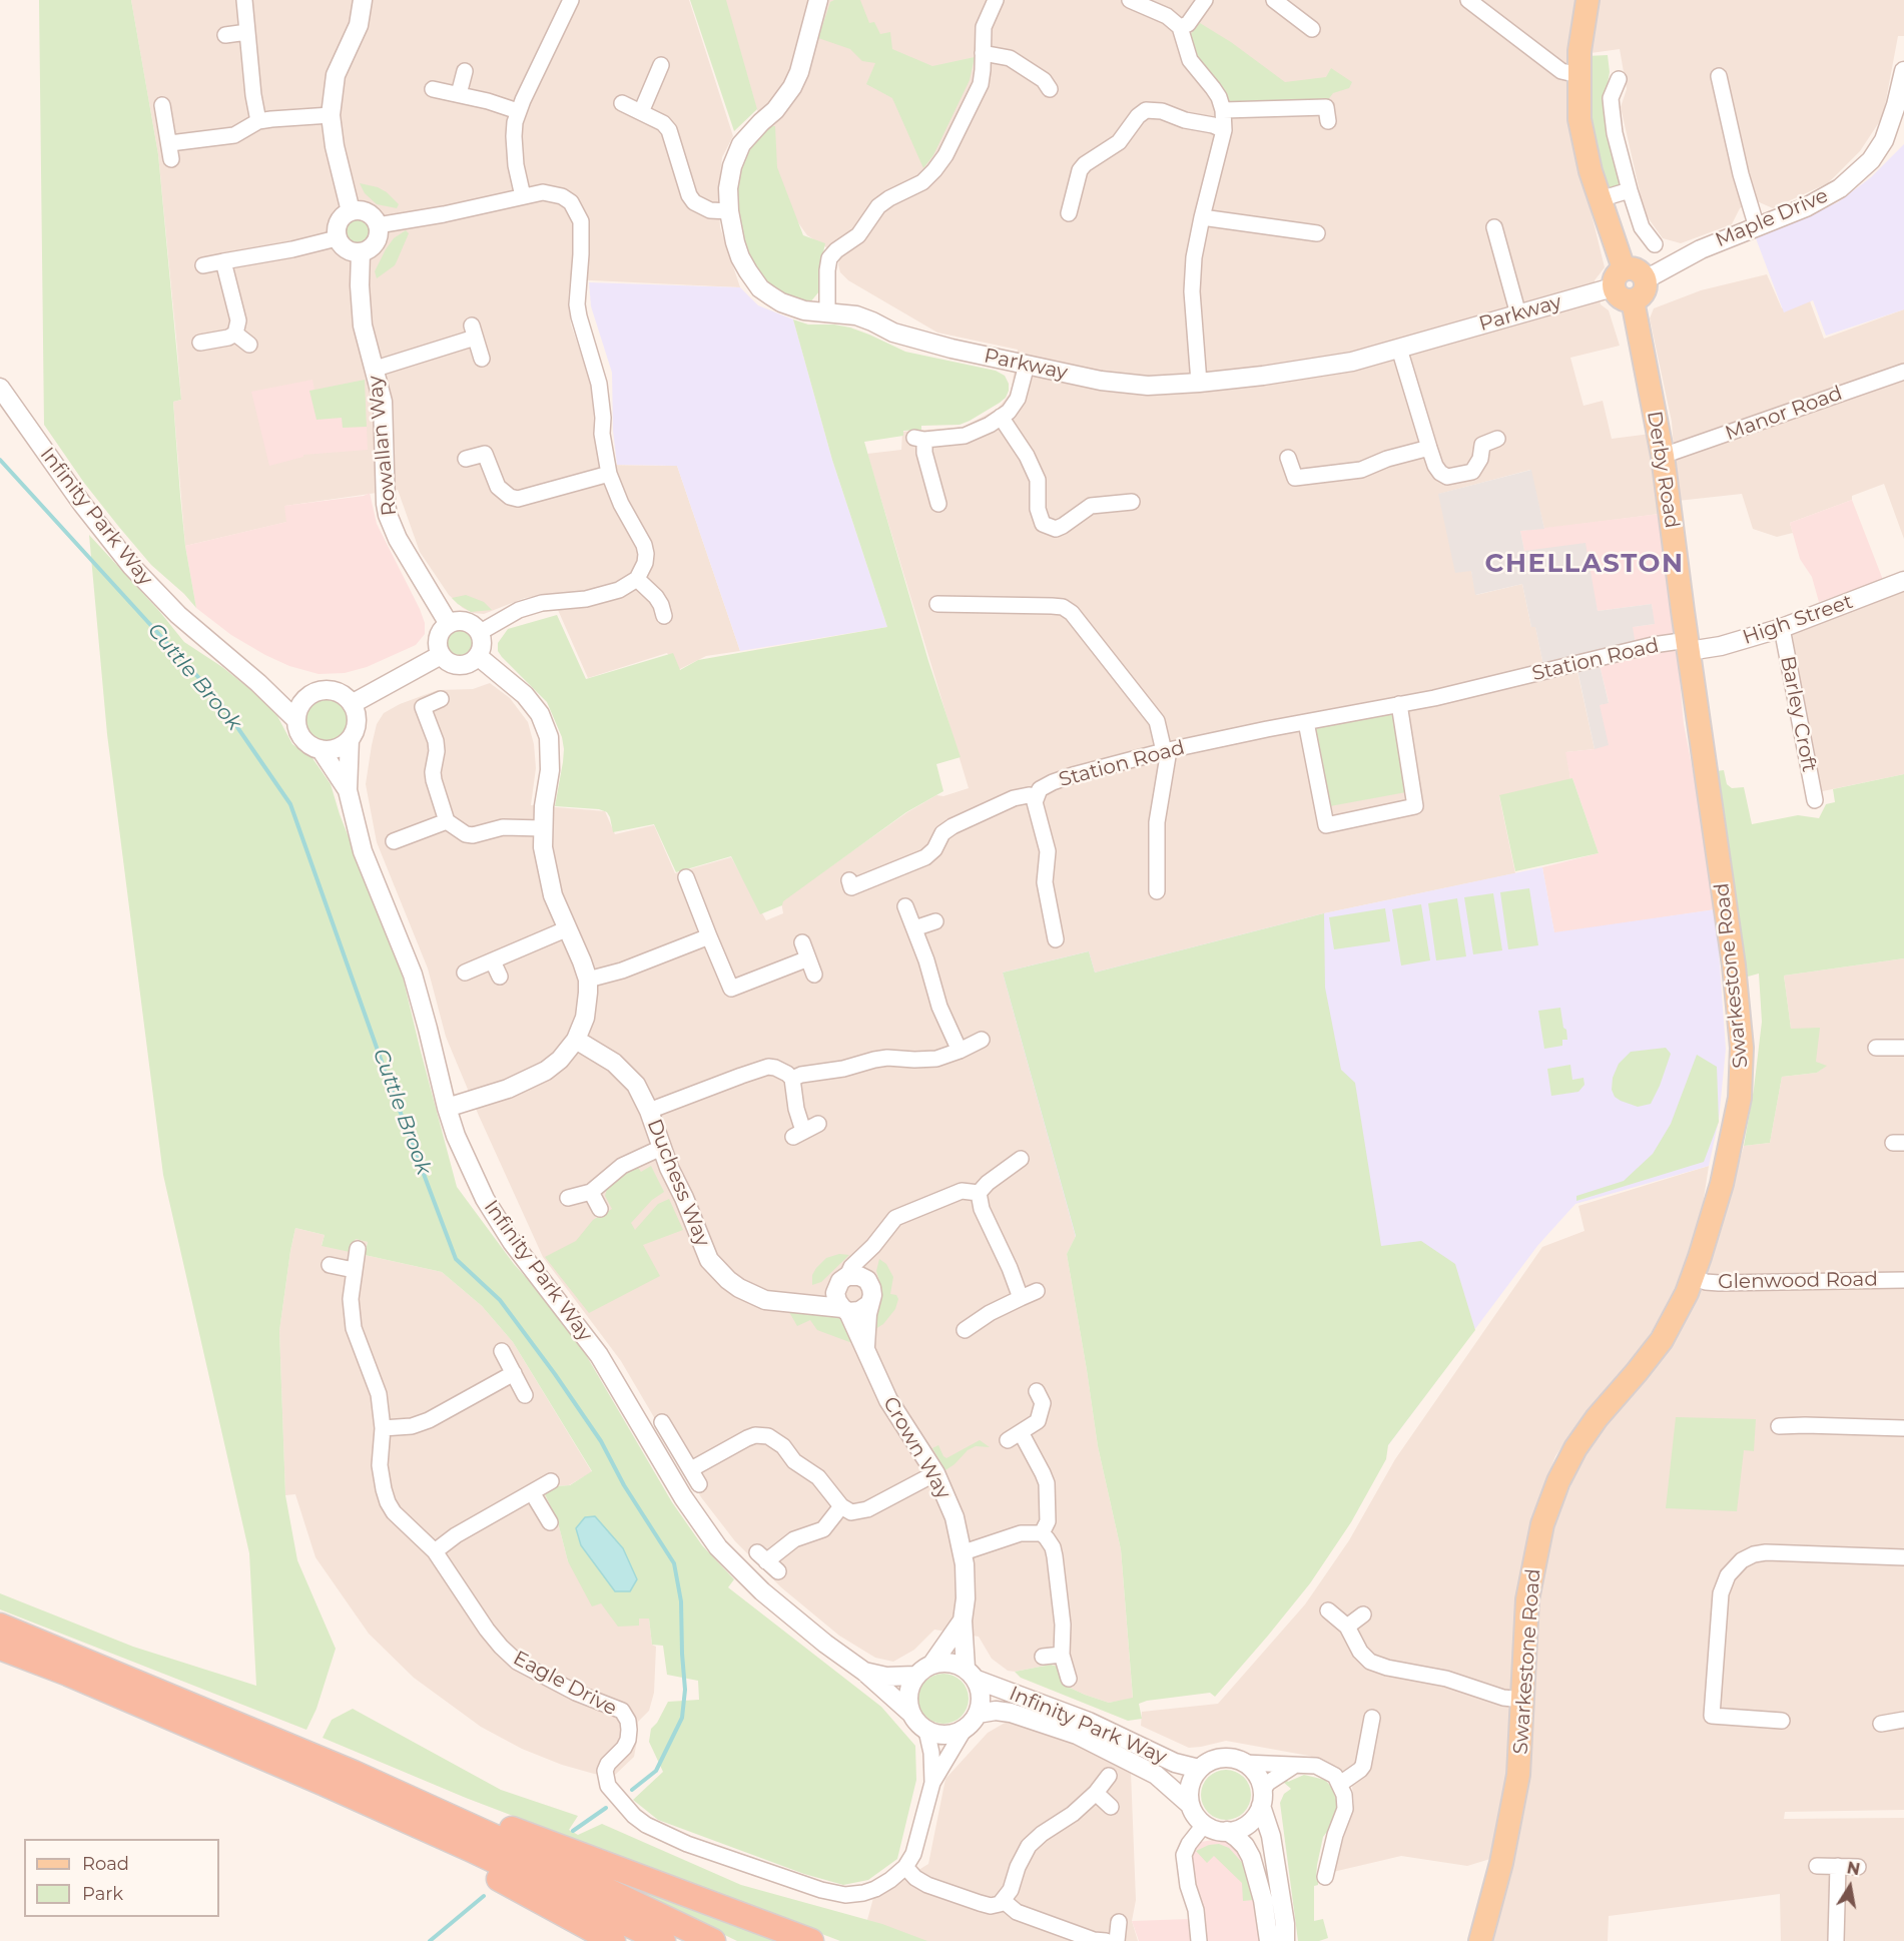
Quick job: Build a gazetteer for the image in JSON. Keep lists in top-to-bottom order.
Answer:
{
  "streets": {
    "main road": ["Derby Road", "Swarkestone Road"],
    "street": [
      "Maple Drive",
      "Parkway",
      "Manor Road",
      "Rowallan Way",
      "Infinity Park Way",
      "High Street",
      "Station Road",
      "Barley Croft",
      "Duchess Way",
      "Glenwood Road",
      "Crown Way",
      "Eagle Drive"
    ]
  },
  "crossings": [
    ["Maple Drive", "Parkway"],
    ["Maple Drive", "Derby Road"],
    ["Parkway", "Derby Road"],
    ["Manor Road", "Derby Road"],
    ["Derby Road", "High Street"],
    ["Derby Road", "Station Road"],
    ["Derby Road", "Swarkestone Road"],
    ["Infinity Park Way", "Crown Way"],
    ["High Street", "Station Road"],
    ["High Street", "Barley Croft"],
    ["High Street", "Swarkestone Road"],
    ["Station Road", "Swarkestone Road"],
    ["Swarkestone Road", "Glenwood Road"],
    ["Duchess Way", "Crown Way"]
  ],
  "districts": ["CHELLASTON"],
  "water": ["Cuttle Brook"],
  "legend": ["Road", "Park"],
  "north": "top"
}
